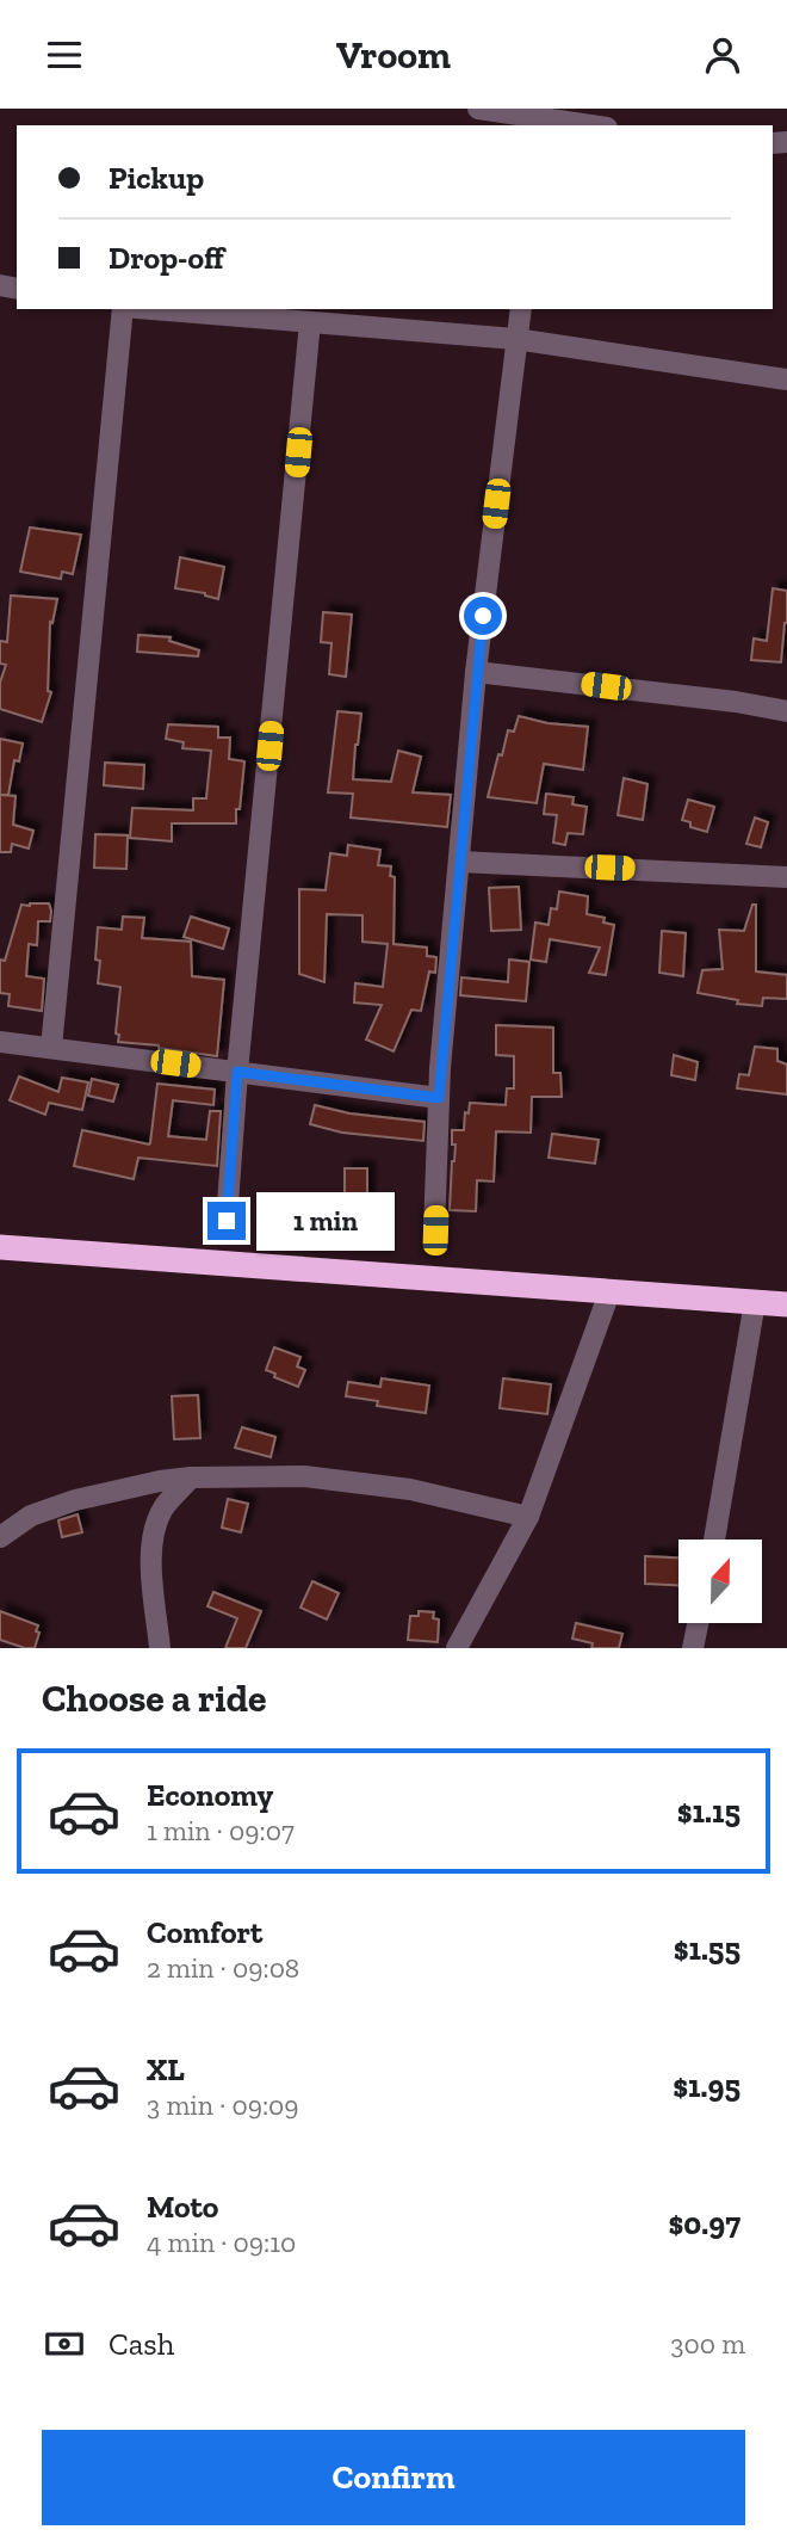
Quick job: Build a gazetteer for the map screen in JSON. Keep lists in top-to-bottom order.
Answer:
{
  "north": "top",
  "page": {
    "header": "Vroom",
    "banner": ["Pickup", "Drop-off"],
    "bubble": "1 min",
    "heading": "Choose a ride",
    "list": [
      {
        "name": "Economy",
        "note": "1 min · 09:07",
        "value": "$1.15"
      },
      {
        "name": "Comfort",
        "note": "2 min · 09:08",
        "value": "$1.55"
      },
      {
        "name": "XL",
        "note": "3 min · 09:09",
        "value": "$1.95"
      },
      {
        "name": "Moto",
        "note": "4 min · 09:10",
        "value": "$0.97"
      }
    ],
    "pay": ["Cash", "300 m"],
    "buttons": "Confirm"
  }
}
